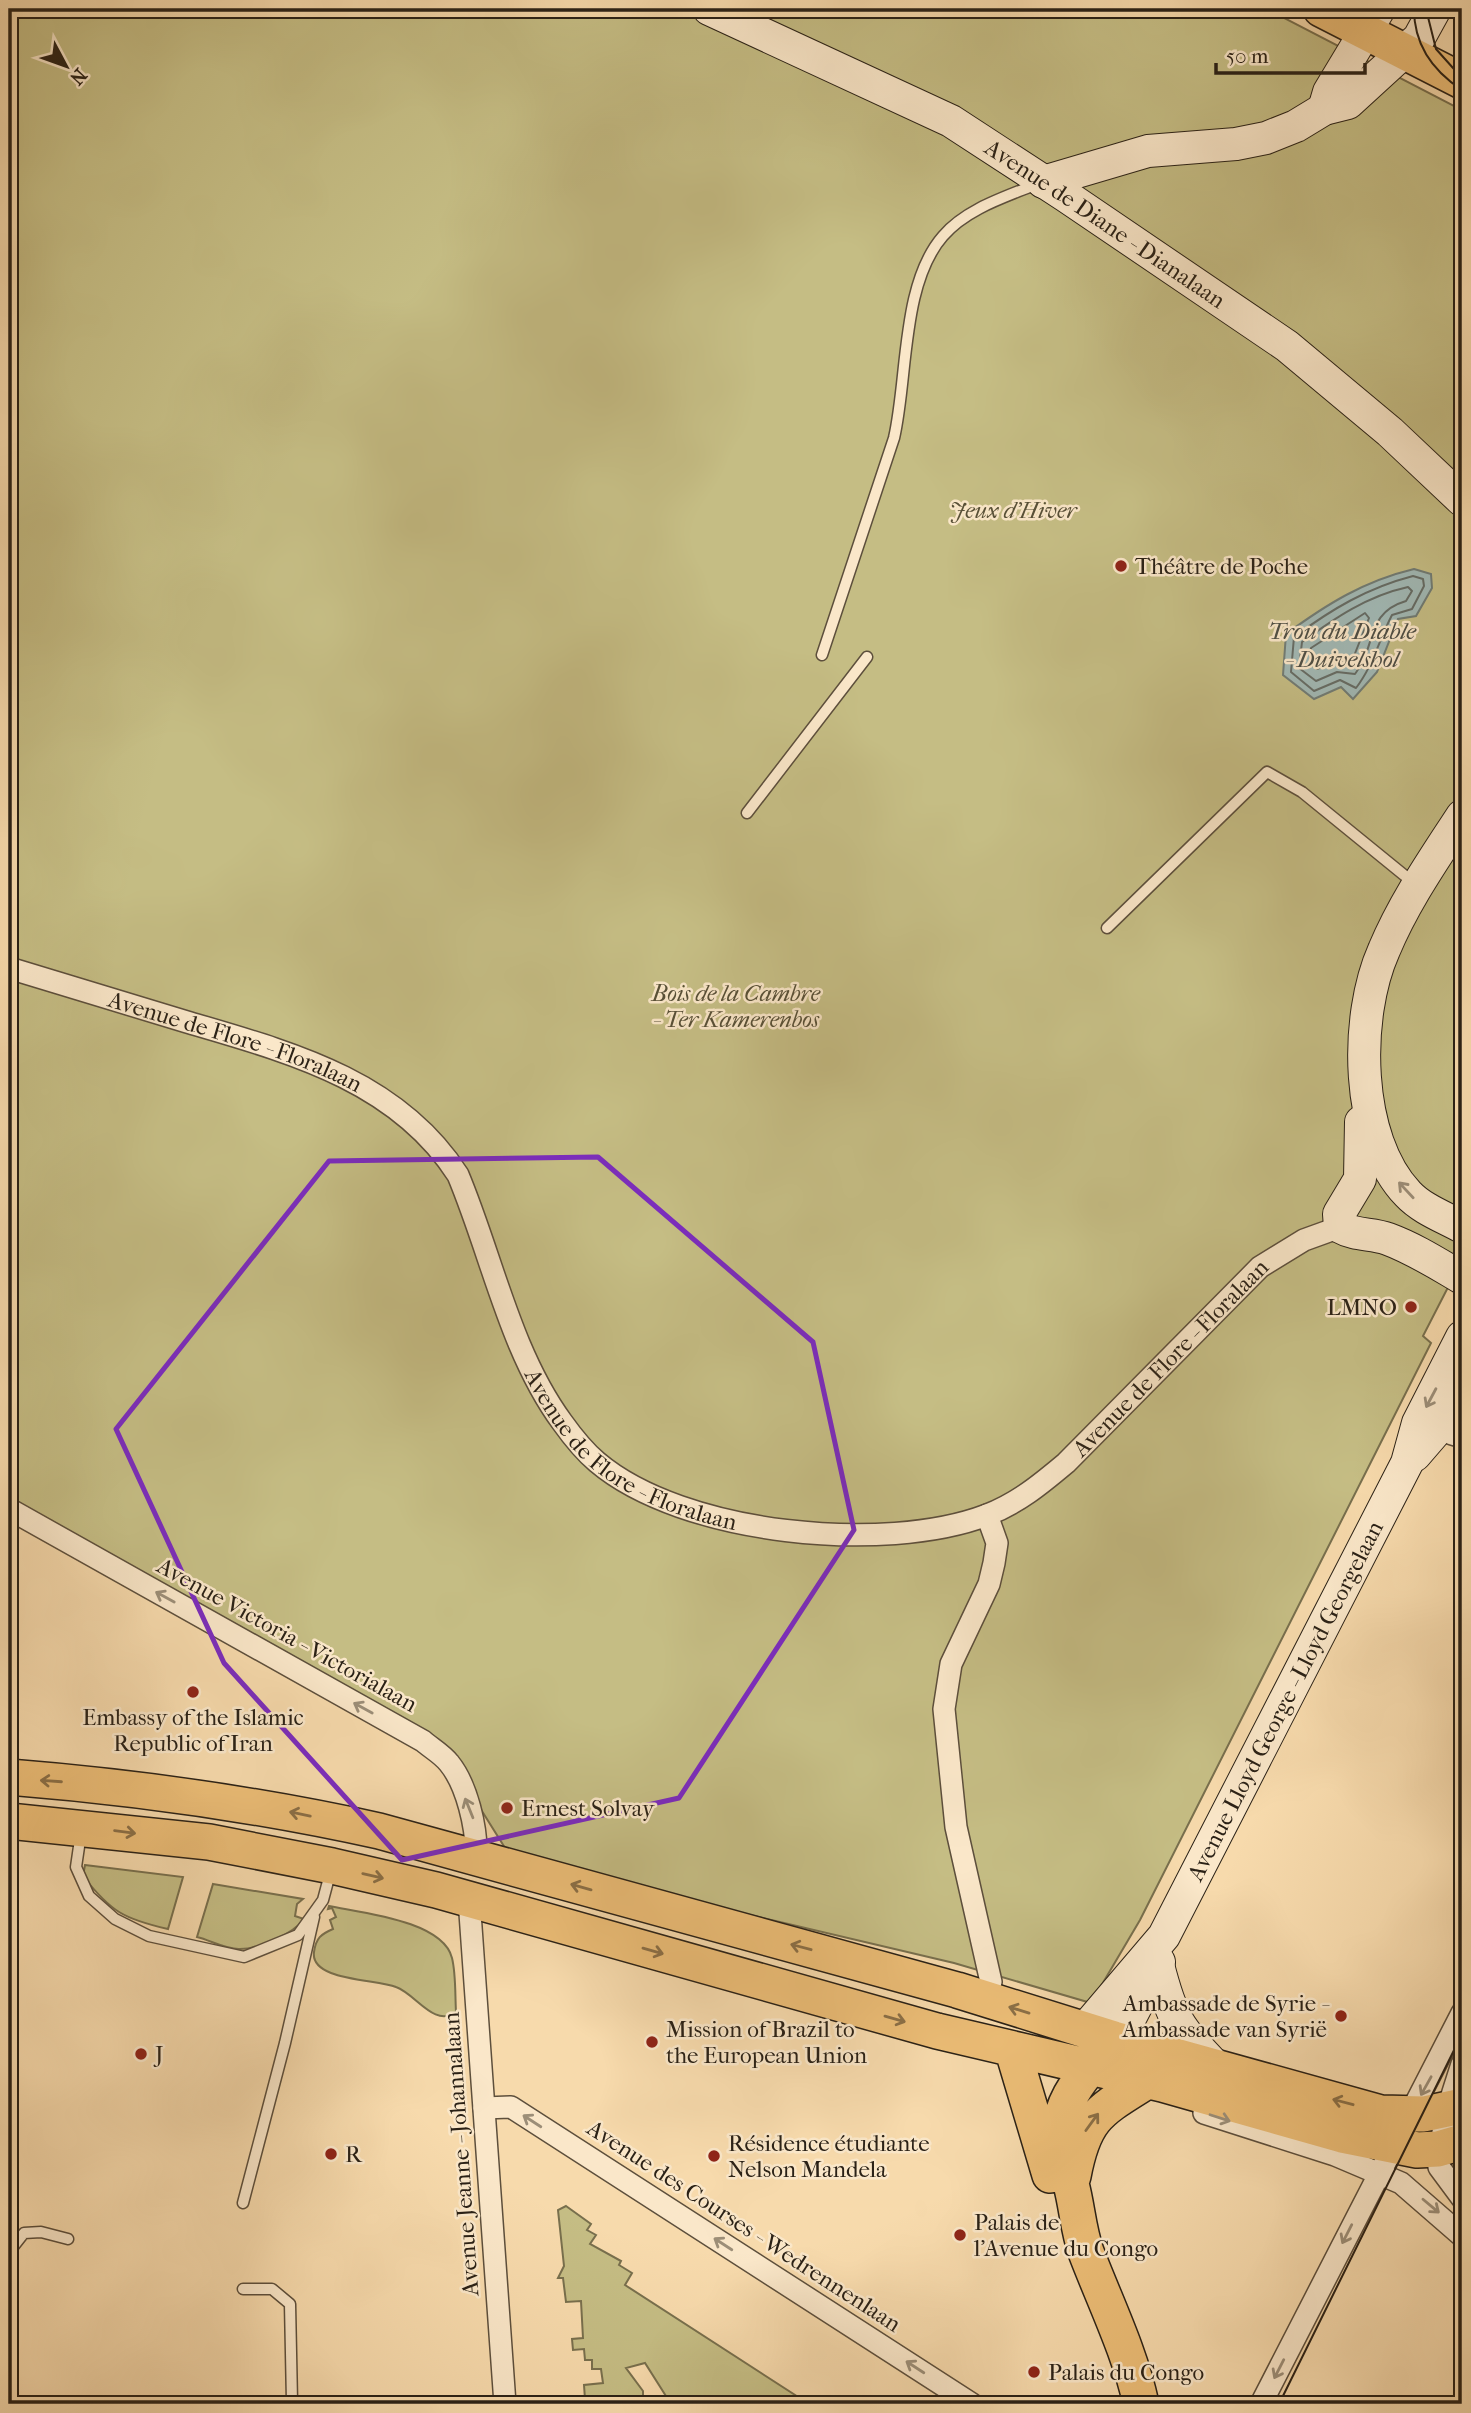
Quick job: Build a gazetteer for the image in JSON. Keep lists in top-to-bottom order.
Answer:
{
  "streets": {
    "street": [
      "Avenue de Diane - Dianalaan",
      "Avenue de Flore - Floralaan",
      "Avenue Victoria - Victorialaan",
      "Avenue Lloyd George - Lloyd Georgelaan",
      "Avenue Jeanne - Johannalaan",
      "Avenue des Courses - Wedrennenlaan"
    ]
  },
  "crossings": [
    ["Avenue Jeanne - Johannalaan", "Avenue des Courses - Wedrennenlaan"]
  ],
  "one_way": ["Avenue Victoria - Victorialaan", "Avenue des Courses - Wedrennenlaan"],
  "water": ["Trou du Diable - Duivelshol"],
  "parks": ["Jeux d'Hiver", "Bois de la Cambre - Ter Kamerenbos"],
  "places": [
    "Théâtre de Poche",
    "LMNO",
    "Embassy of the Islamic Republic of Iran",
    "Ernest Solvay",
    "Ambassade de Syrie - Ambassade van Syrië",
    "Mission of Brazil to the European Union",
    "J",
    "R",
    "Résidence étudiante Nelson Mandela",
    "Palais de l'Avenue du Congo",
    "Palais du Congo"
  ],
  "scale_bar": "50 m",
  "north": "bottom right"
}
